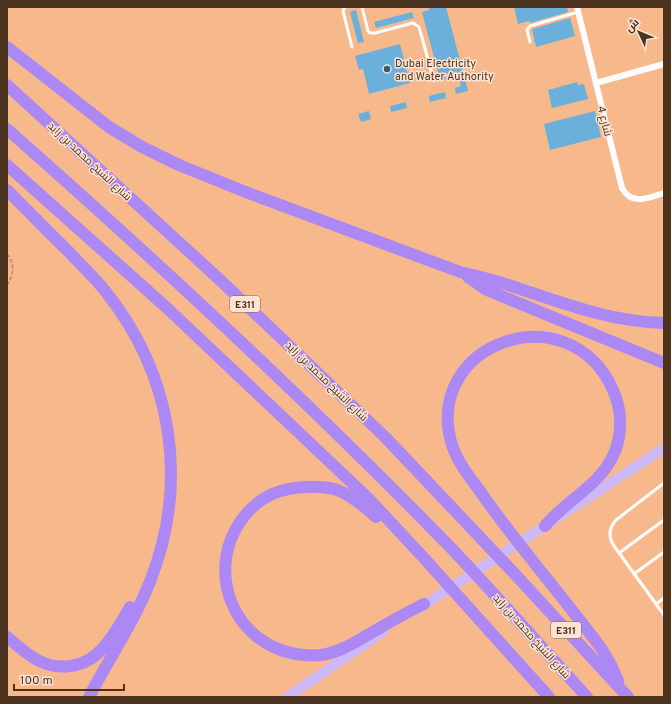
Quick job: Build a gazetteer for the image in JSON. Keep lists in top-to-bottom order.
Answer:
{
  "streets": {
    "highway": ["شارع الشيخ محمد بن زايد", "E311"],
    "street": ["شارع 4"]
  },
  "places": ["Dubai Electricity and Water Authority"],
  "scale_bar": "100 m",
  "north": "top left"
}
